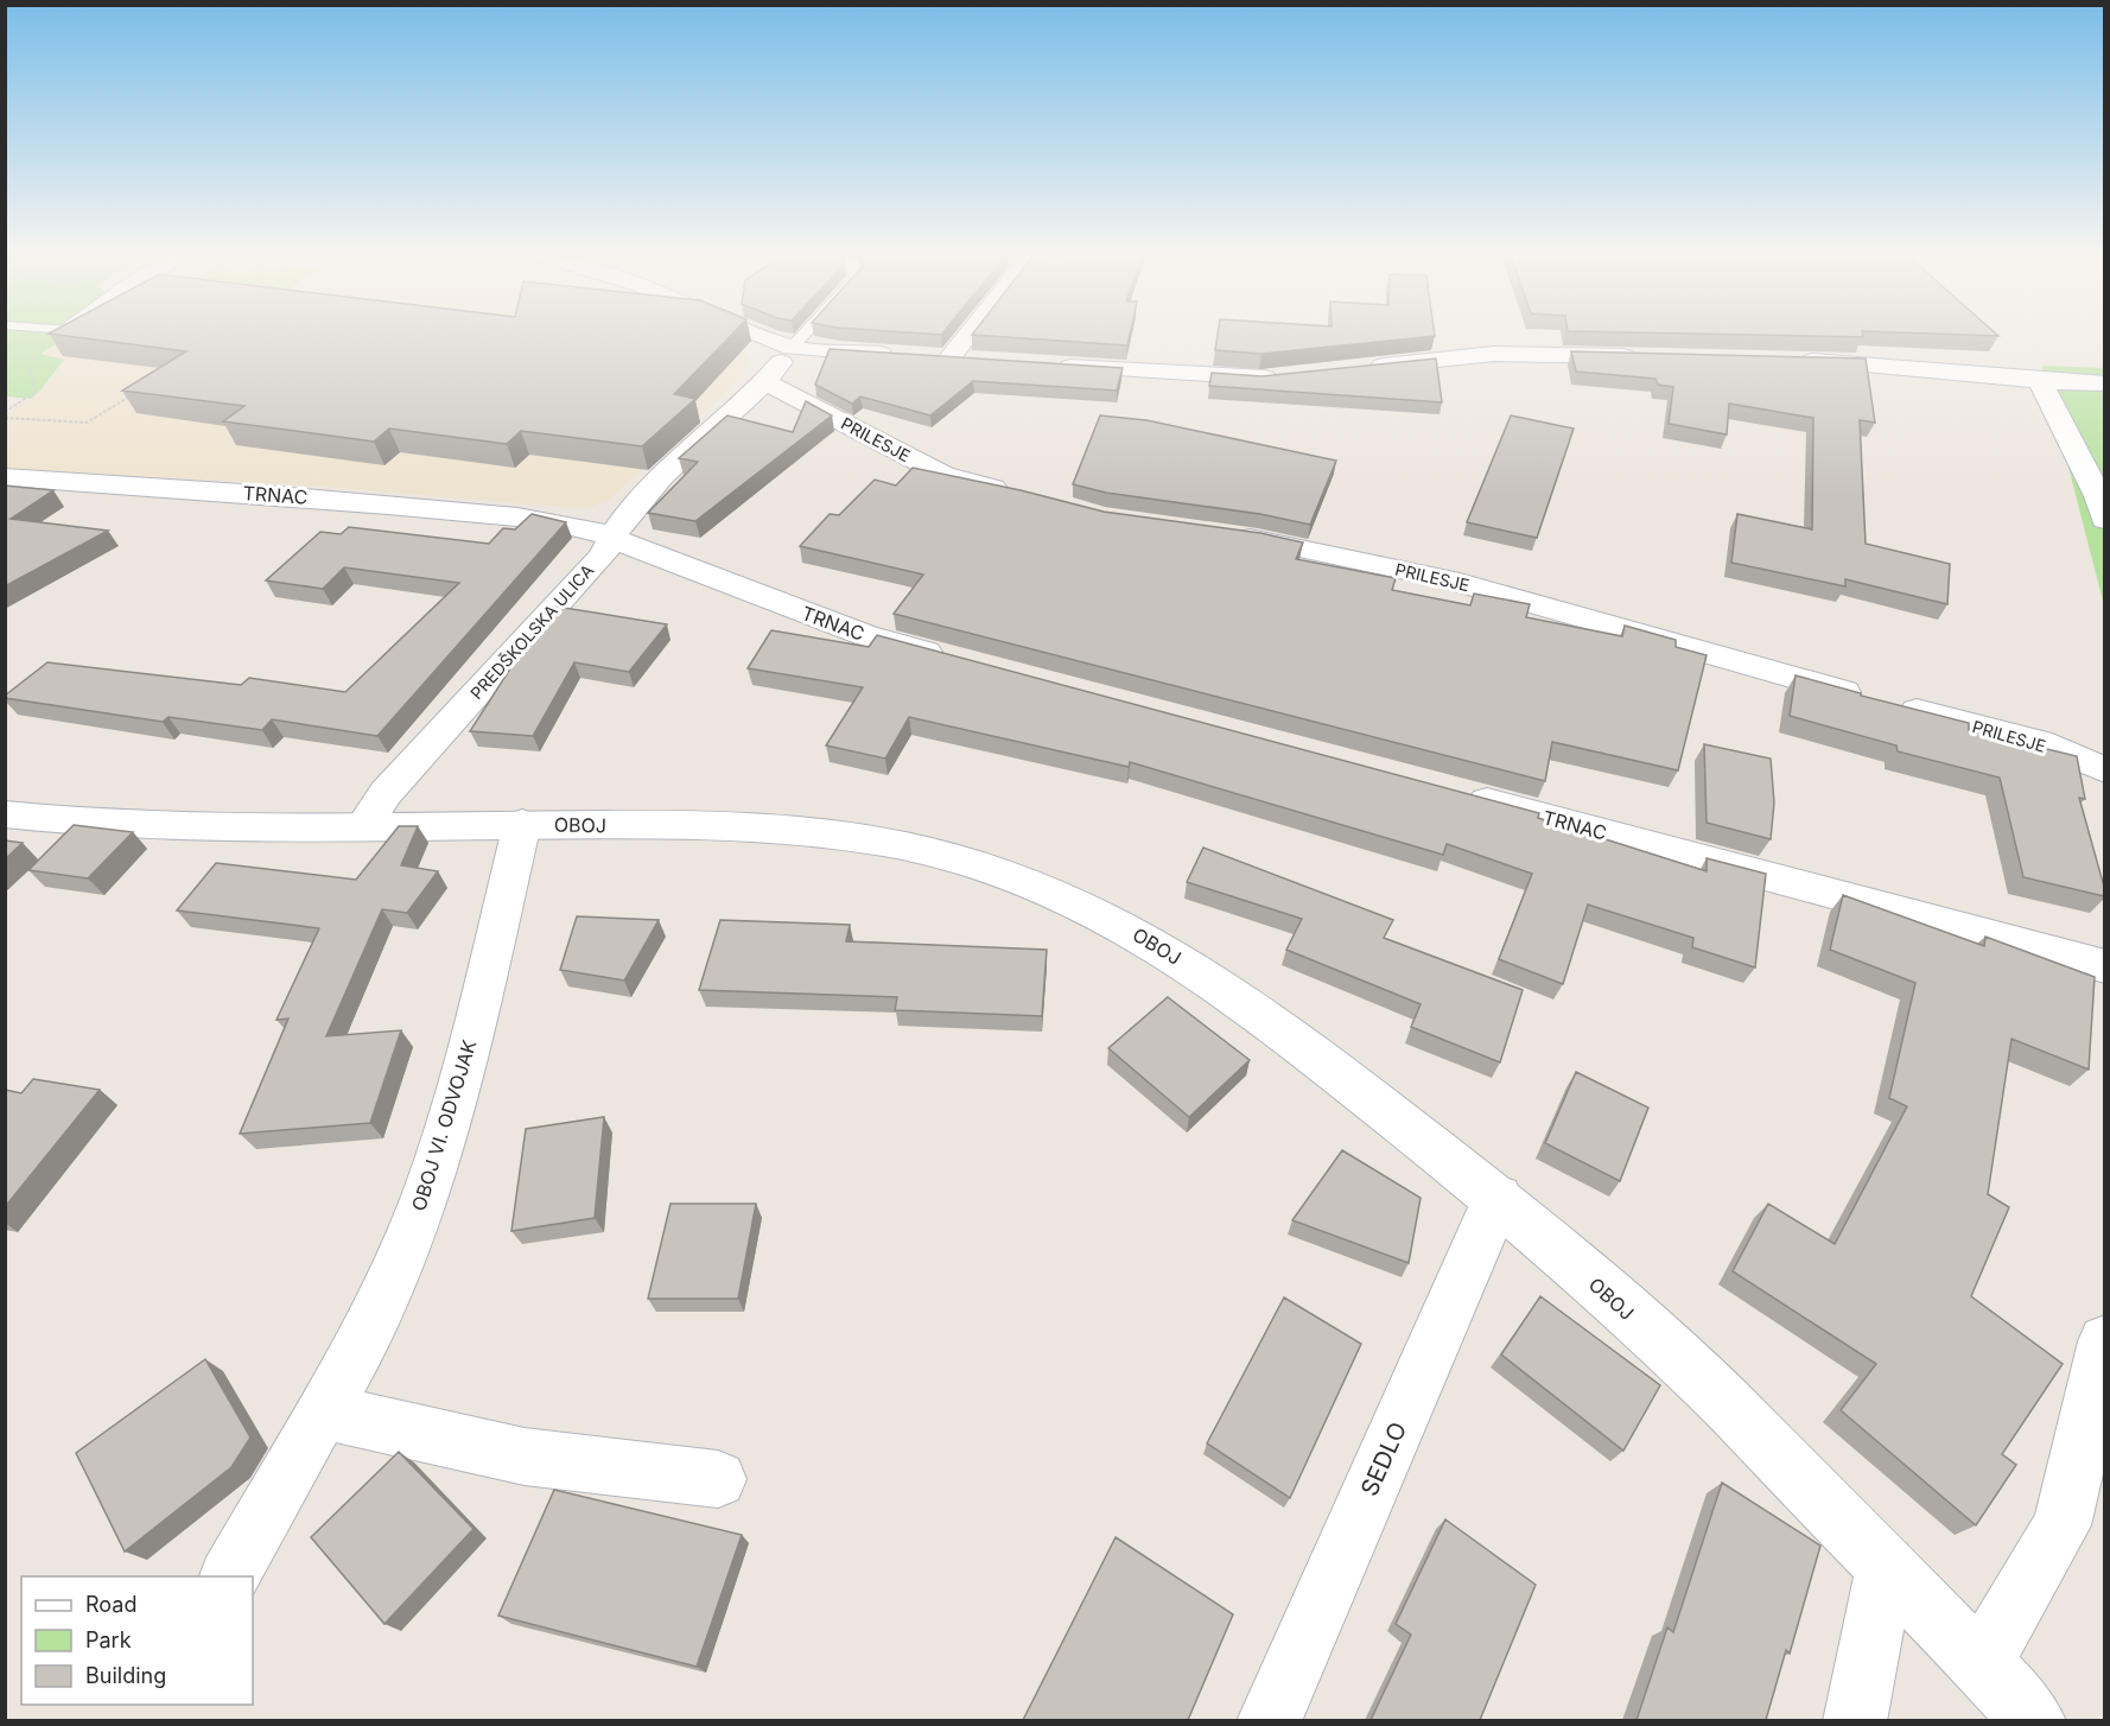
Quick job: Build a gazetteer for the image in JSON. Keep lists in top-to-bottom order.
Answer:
{
  "streets": {
    "street": [
      "PRILESJE",
      "TRNAC",
      "PREDŠKOLSKA ULICA",
      "OBOJ",
      "OBOJ VI. ODVOJAK",
      "SEDLO"
    ]
  },
  "crossings": [
    ["PRILESJE", "PREDŠKOLSKA ULICA"],
    ["TRNAC", "PREDŠKOLSKA ULICA"],
    ["PREDŠKOLSKA ULICA", "OBOJ"],
    ["OBOJ", "OBOJ VI. ODVOJAK"],
    ["OBOJ", "SEDLO"]
  ],
  "legend": ["Road", "Park", "Building"]
}
